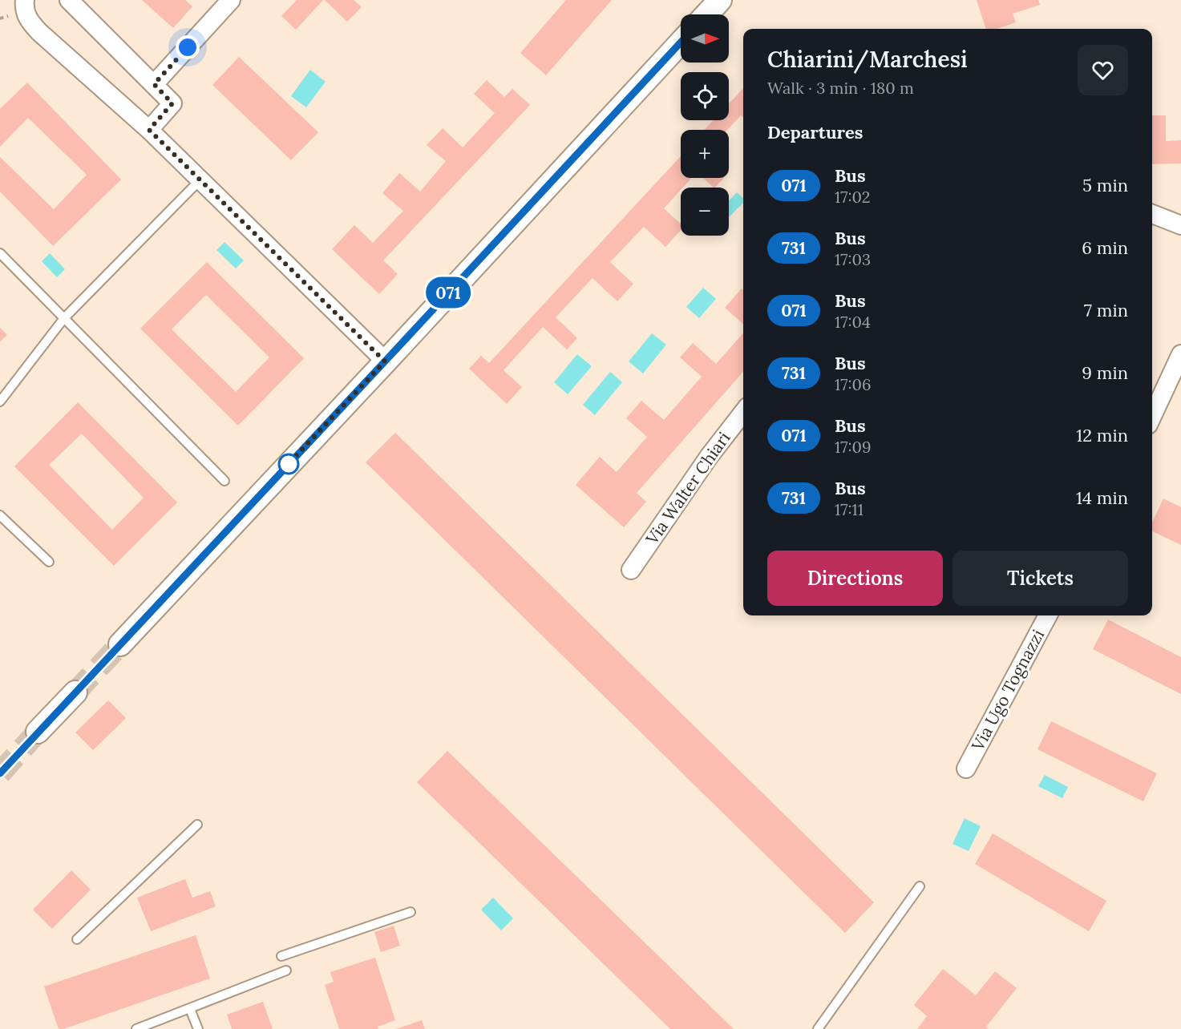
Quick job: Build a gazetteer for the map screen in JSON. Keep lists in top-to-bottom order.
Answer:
{
  "streets": {
    "street": ["Via Walter Chiari", "Via Ugo Tognazzi"]
  },
  "lines": ["bus line 071"],
  "north": "right",
  "page": {
    "on_map": "071",
    "map_buttons": ["+", "−"],
    "heading": [
      ["Chiarini/Marchesi", "Walk · 3 min · 180 m"],
      "Departures"
    ],
    "list": [
      {
        "mark": "071",
        "name": "Bus",
        "note": "17:02",
        "value": "5 min"
      },
      {
        "mark": "731",
        "name": "Bus",
        "note": "17:03",
        "value": "6 min"
      },
      {
        "mark": "071",
        "name": "Bus",
        "note": "17:04",
        "value": "7 min"
      },
      {
        "mark": "731",
        "name": "Bus",
        "note": "17:06",
        "value": "9 min"
      },
      {
        "mark": "071",
        "name": "Bus",
        "note": "17:09",
        "value": "12 min"
      },
      {
        "mark": "731",
        "name": "Bus",
        "note": "17:11",
        "value": "14 min"
      }
    ],
    "buttons": ["Directions", "Tickets"]
  }
}
